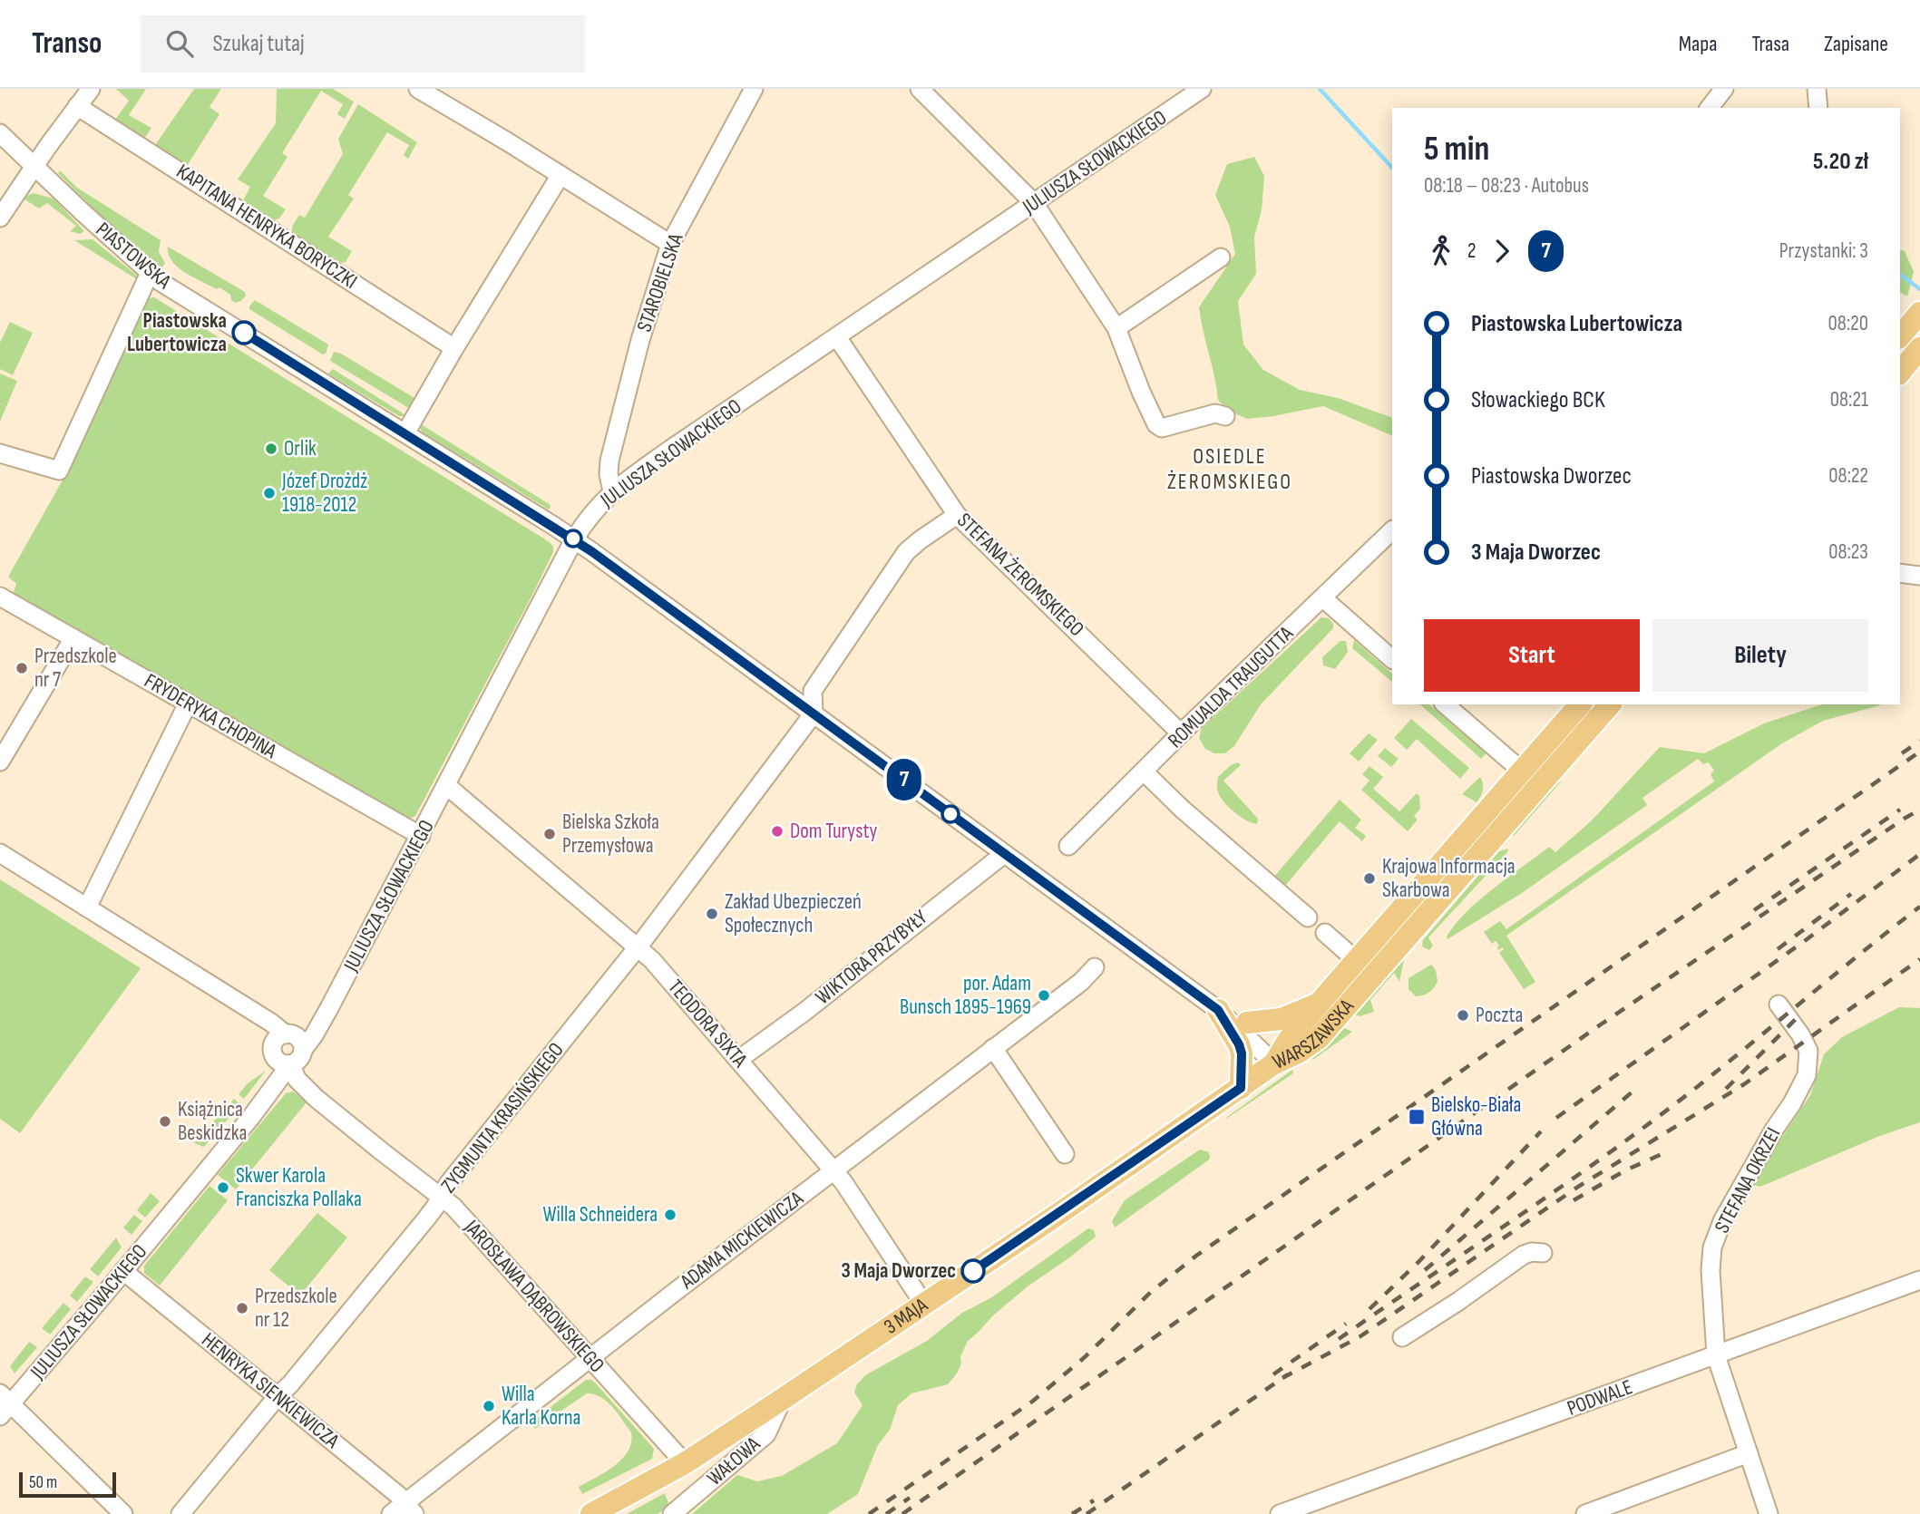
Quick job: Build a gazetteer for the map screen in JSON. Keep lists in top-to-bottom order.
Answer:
{
  "streets": {
    "main road": ["WARSZAWSKA", "3 MAJA"],
    "street": [
      "JULIUSZA SŁOWACKIEGO",
      "KAPITANA HENRYKA BORYCZKI",
      "PIASTOWSKA",
      "STAROBIELSKA",
      "STEFANA ŻEROMSKIEGO",
      "ROMUALDA TRAUGUTTA",
      "FRYDERYKA CHOPINA",
      "WIKTORA PRZYBYŁY",
      "TEODORA SIXTA",
      "ZYGMUNTA KRASIŃSKIEGO",
      "STEFANA OKRZEI",
      "ADAMA MICKIEWICZA",
      "JAROSŁAWA DĄBROWSKIEGO",
      "HENRYKA SIENKIEWICZA",
      "PODWALE",
      "WAŁOWA"
    ]
  },
  "crossings": [
    ["JULIUSZA SŁOWACKIEGO", "PIASTOWSKA"],
    ["JULIUSZA SŁOWACKIEGO", "STAROBIELSKA"],
    ["JULIUSZA SŁOWACKIEGO", "STEFANA ŻEROMSKIEGO"],
    ["JULIUSZA SŁOWACKIEGO", "FRYDERYKA CHOPINA"],
    ["JULIUSZA SŁOWACKIEGO", "TEODORA SIXTA"],
    ["JULIUSZA SŁOWACKIEGO", "JAROSŁAWA DĄBROWSKIEGO"],
    ["JULIUSZA SŁOWACKIEGO", "HENRYKA SIENKIEWICZA"],
    ["PIASTOWSKA", "WIKTORA PRZYBYŁY"],
    ["PIASTOWSKA", "WARSZAWSKA"],
    ["PIASTOWSKA", "ZYGMUNTA KRASIŃSKIEGO"],
    ["PIASTOWSKA", "3 MAJA"],
    ["STEFANA ŻEROMSKIEGO", "ROMUALDA TRAUGUTTA"],
    ["WIKTORA PRZYBYŁY", "TEODORA SIXTA"],
    ["TEODORA SIXTA", "ZYGMUNTA KRASIŃSKIEGO"],
    ["TEODORA SIXTA", "ADAMA MICKIEWICZA"],
    ["TEODORA SIXTA", "3 MAJA"],
    ["WARSZAWSKA", "3 MAJA"],
    ["ZYGMUNTA KRASIŃSKIEGO", "JAROSŁAWA DĄBROWSKIEGO"],
    ["ZYGMUNTA KRASIŃSKIEGO", "HENRYKA SIENKIEWICZA"],
    ["STEFANA OKRZEI", "PODWALE"],
    ["ADAMA MICKIEWICZA", "JAROSŁAWA DĄBROWSKIEGO"],
    ["ADAMA MICKIEWICZA", "HENRYKA SIENKIEWICZA"],
    ["JAROSŁAWA DĄBROWSKIEGO", "3 MAJA"],
    ["3 MAJA", "WAŁOWA"]
  ],
  "districts": ["OSIEDLE ŻEROMSKIEGO"],
  "places": {
    "other": [
      "Piastowska Lubertowicza",
      "Orlik",
      "Józef Drożdż 1918-2012",
      "Przedszkole nr 7",
      "Dom Turysty",
      "Bielska Szkoła Przemysłowa",
      "Krajowa Informacja Skarbowa",
      "Zakład Ubezpieczeń Społecznych",
      "por. Adam Bunsch 1895-1969",
      "Poczta",
      "Książnica Beskidzka",
      "Skwer Karola Franciszka Pollaka",
      "Willa Schneidera",
      "3 Maja Dworzec",
      "Przedszkole nr 12",
      "Willa Karla Korna"
    ],
    "transit": ["Bielsko-Biała Główna"]
  },
  "lines": ["bus line 7"],
  "scale_bar": "50 m",
  "page": {
    "header": "Transo",
    "search": "Szukaj tutaj",
    "nav": ["Mapa", "Trasa", "Zapisane"],
    "on_map": "7",
    "heading": ["5 min", "08:18 – 08:23 · Autobus", "5.20 zł"],
    "legs": ["2", "7", "Przystanki: 3"],
    "list": [
      {
        "name": "Piastowska Lubertowicza",
        "value": "08:20"
      },
      {
        "name": "Słowackiego BCK",
        "value": "08:21"
      },
      {
        "name": "Piastowska Dworzec",
        "value": "08:22"
      },
      {
        "name": "3 Maja Dworzec",
        "value": "08:23"
      }
    ],
    "buttons": ["Start", "Bilety"],
    "scale": "50 m"
  }
}
